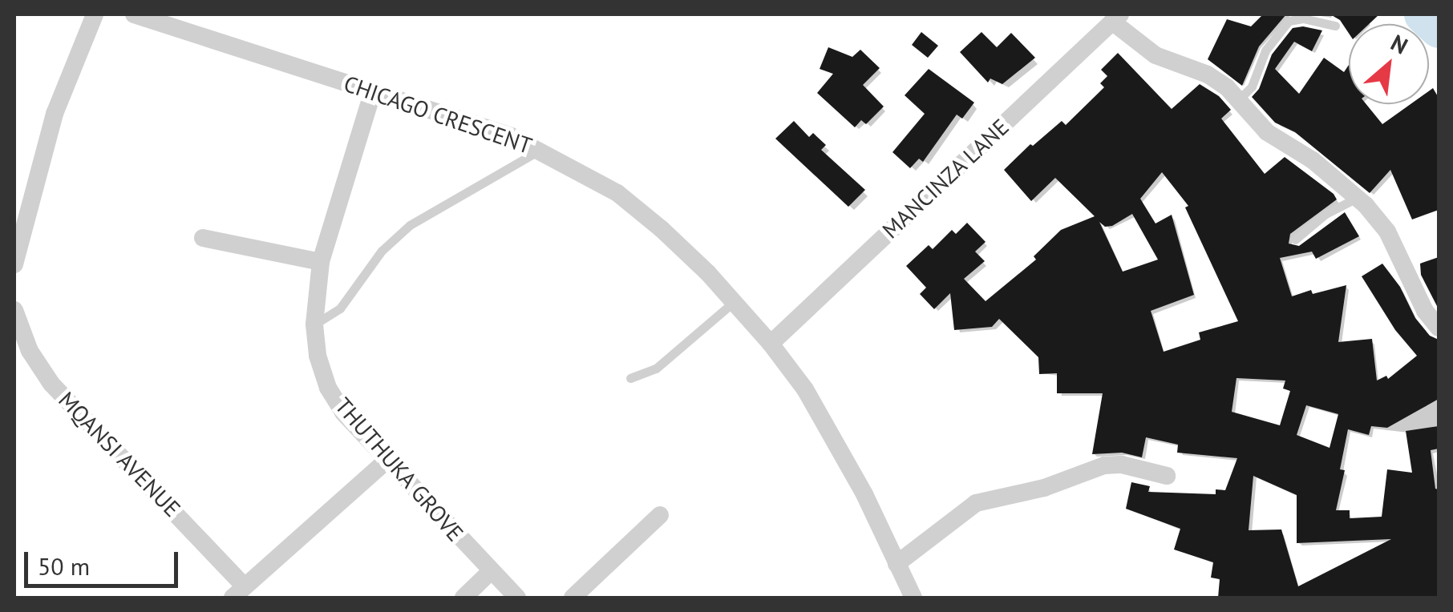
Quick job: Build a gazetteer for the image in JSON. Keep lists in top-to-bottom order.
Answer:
{
  "streets": {
    "street": [
      "CHICAGO CRESCENT",
      "MANCINZA LANE",
      "MQANSI AVENUE",
      "THUTHUKA GROVE"
    ]
  },
  "crossings": [
    ["CHICAGO CRESCENT", "MANCINZA LANE"],
    ["CHICAGO CRESCENT", "THUTHUKA GROVE"],
    ["MQANSI AVENUE", "THUTHUKA GROVE"]
  ],
  "scale_bar": "50 m",
  "north": "top right"
}
